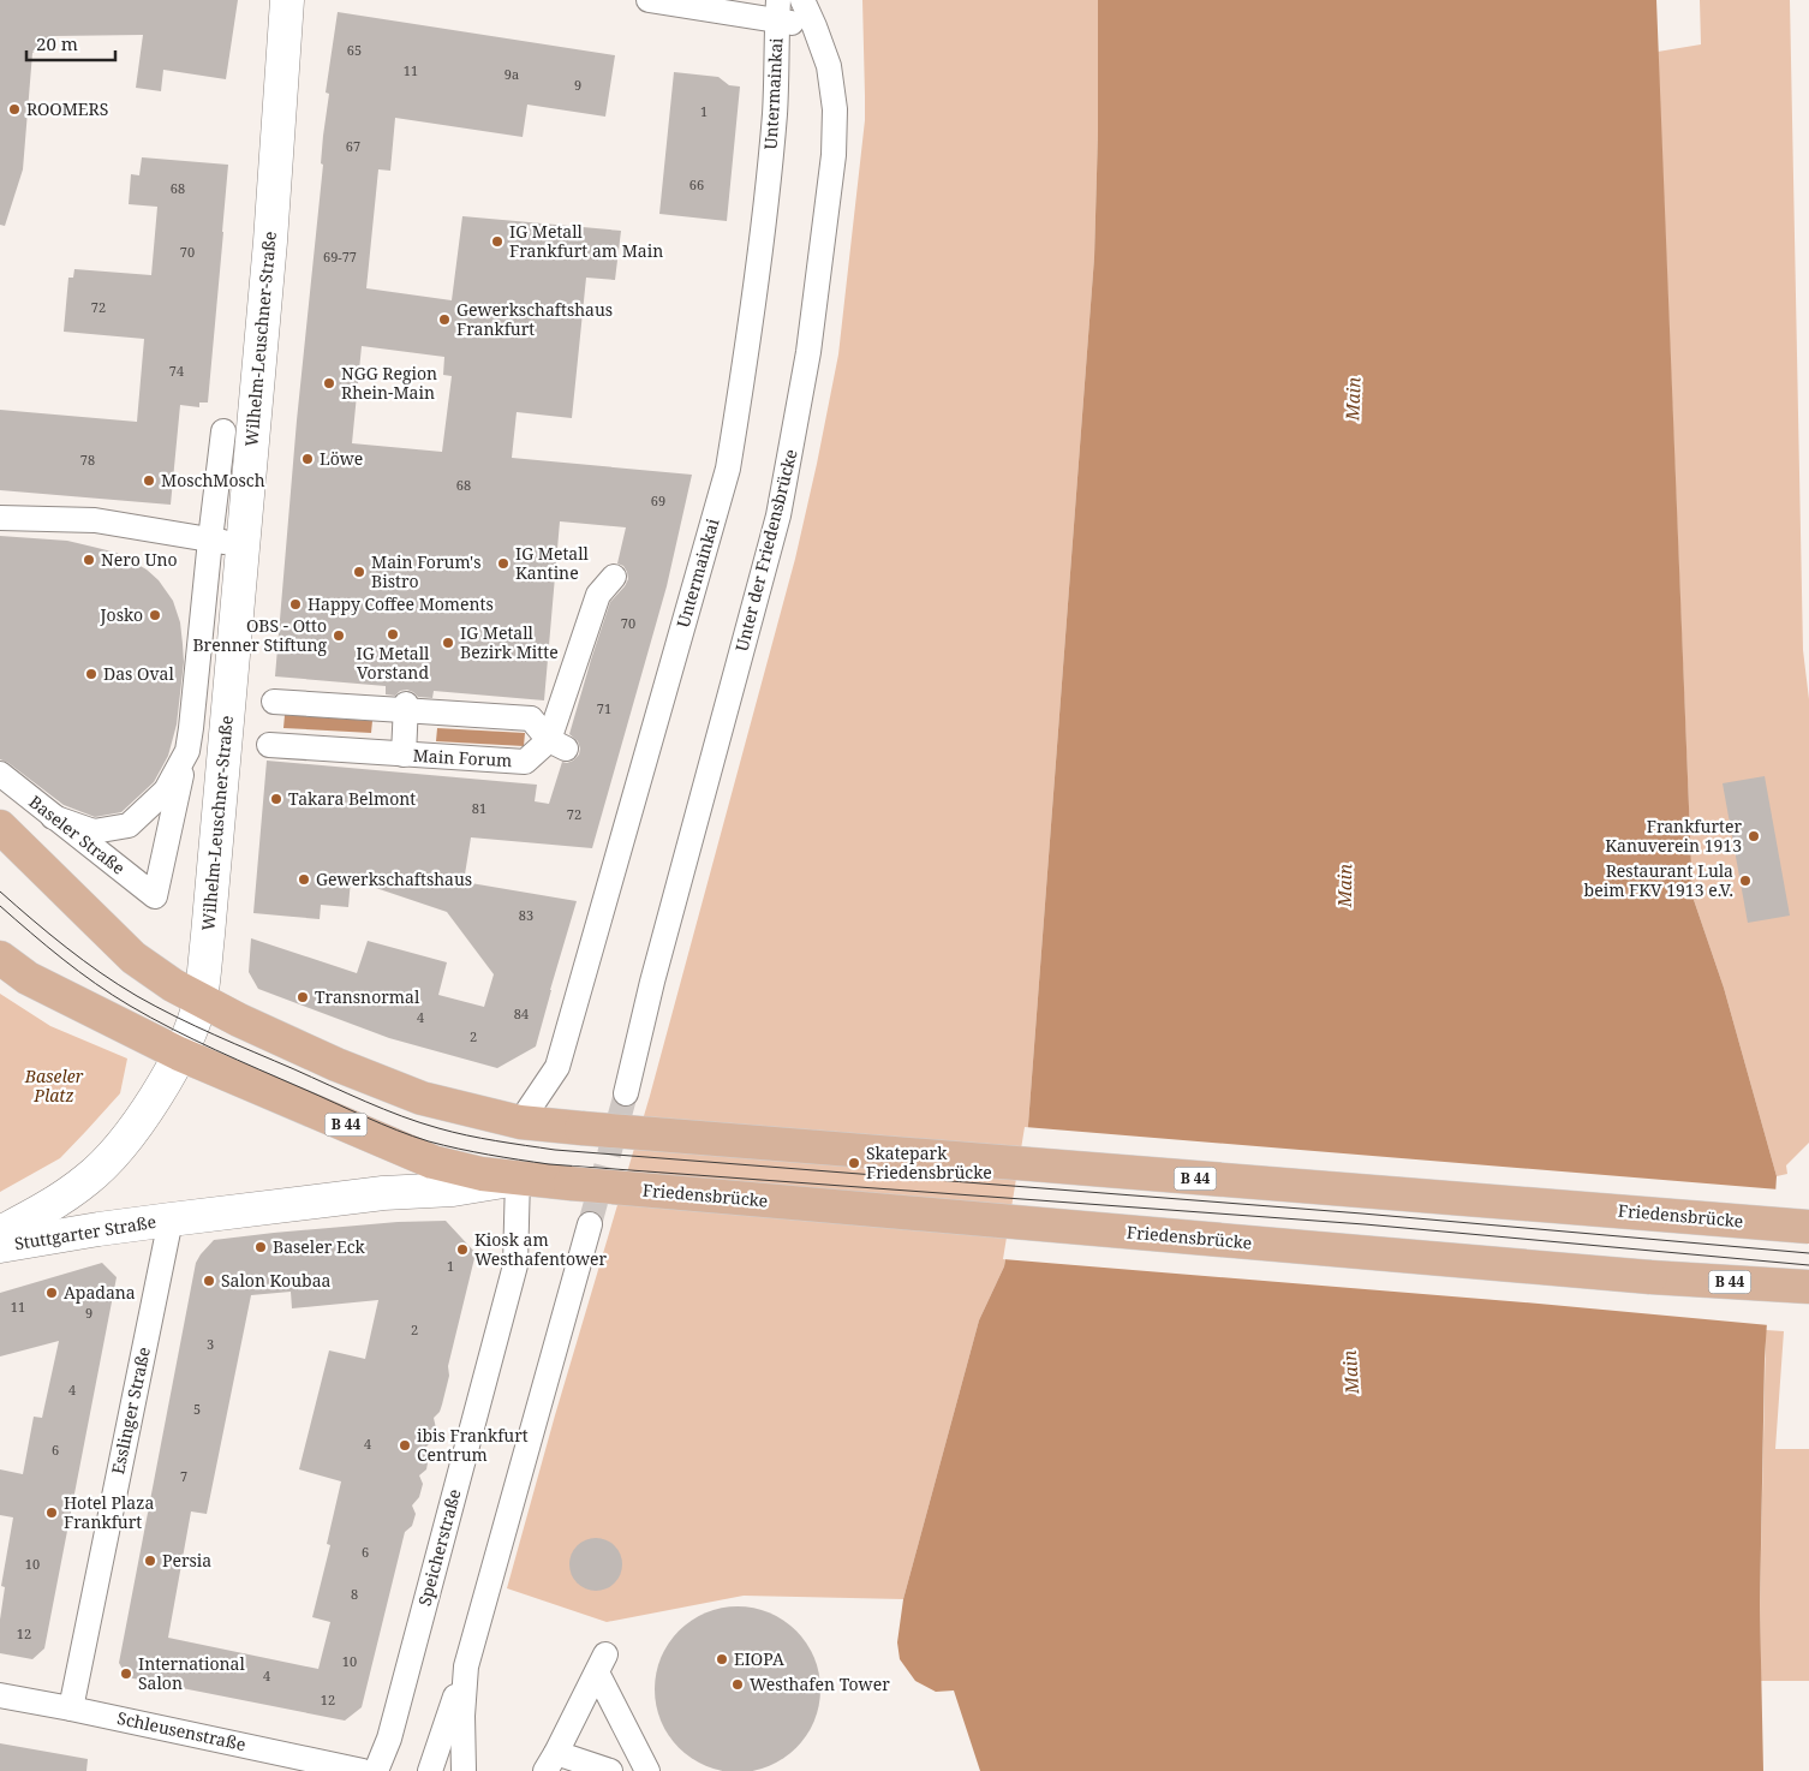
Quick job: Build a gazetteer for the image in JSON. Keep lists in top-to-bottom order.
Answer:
{
  "streets": {
    "main road": [
      "Wilhelm-Leuschner-Straße",
      "B 44",
      "Friedensbrücke",
      "Stuttgarter Straße"
    ],
    "street": [
      "Untermainkai",
      "Unter der Friedensbrücke",
      "Main Forum",
      "Baseler Straße",
      "Esslinger Straße",
      "Speicherstraße",
      "Schleusenstraße"
    ]
  },
  "crossings": [
    ["Untermainkai", "B 44"],
    ["Untermainkai", "Friedensbrücke"],
    ["Wilhelm-Leuschner-Straße", "Baseler Straße"],
    ["Wilhelm-Leuschner-Straße", "B 44"],
    ["B 44", "Friedensbrücke"],
    ["B 44", "Stuttgarter Straße"],
    ["B 44", "Speicherstraße"],
    ["Friedensbrücke", "Speicherstraße"],
    ["Stuttgarter Straße", "Esslinger Straße"],
    ["Esslinger Straße", "Schleusenstraße"]
  ],
  "water": ["Main"],
  "parks": ["Baseler Platz"],
  "places": [
    "ROOMERS",
    "IG Metall Frankfurt am Main",
    "Gewerkschaftshaus Frankfurt",
    "NGG Region Rhein-Main",
    "Löwe",
    "MoschMosch",
    "Nero Uno",
    "IG Metall Kantine",
    "Main Forum's Bistro",
    "Happy Coffee Moments",
    "Josko",
    "IG Metall Vorstand",
    "OBS - Otto Brenner Stiftung",
    "IG Metall Bezirk Mitte",
    "Das Oval",
    "Takara Belmont",
    "Frankfurter Kanuverein 1913",
    "Gewerkschaftshaus",
    "Restaurant Lula beim FKV 1913 e.V.",
    "Transnormal",
    "Skatepark Friedensbrücke",
    "Baseler Eck",
    "Kiosk am Westhafentower",
    "Salon Koubaa",
    "Apadana",
    "ibis Frankfurt Centrum",
    "Hotel Plaza Frankfurt",
    "Persia",
    "EIOPA",
    "International Salon",
    "Westhafen Tower"
  ],
  "house_numbers": [
    "65",
    "11",
    "9a",
    "9",
    "1",
    "67",
    "66",
    "68",
    "70",
    "69-77",
    "72",
    "74",
    "78",
    "68",
    "69",
    "70",
    "71",
    "81",
    "72",
    "83",
    "84",
    "4",
    "2",
    "1",
    "11",
    "9",
    "2",
    "3",
    "4",
    "5",
    "4",
    "6",
    "7",
    "6",
    "10",
    "8",
    "12",
    "10",
    "4",
    "12"
  ],
  "scale_bar": "20 m"
}
